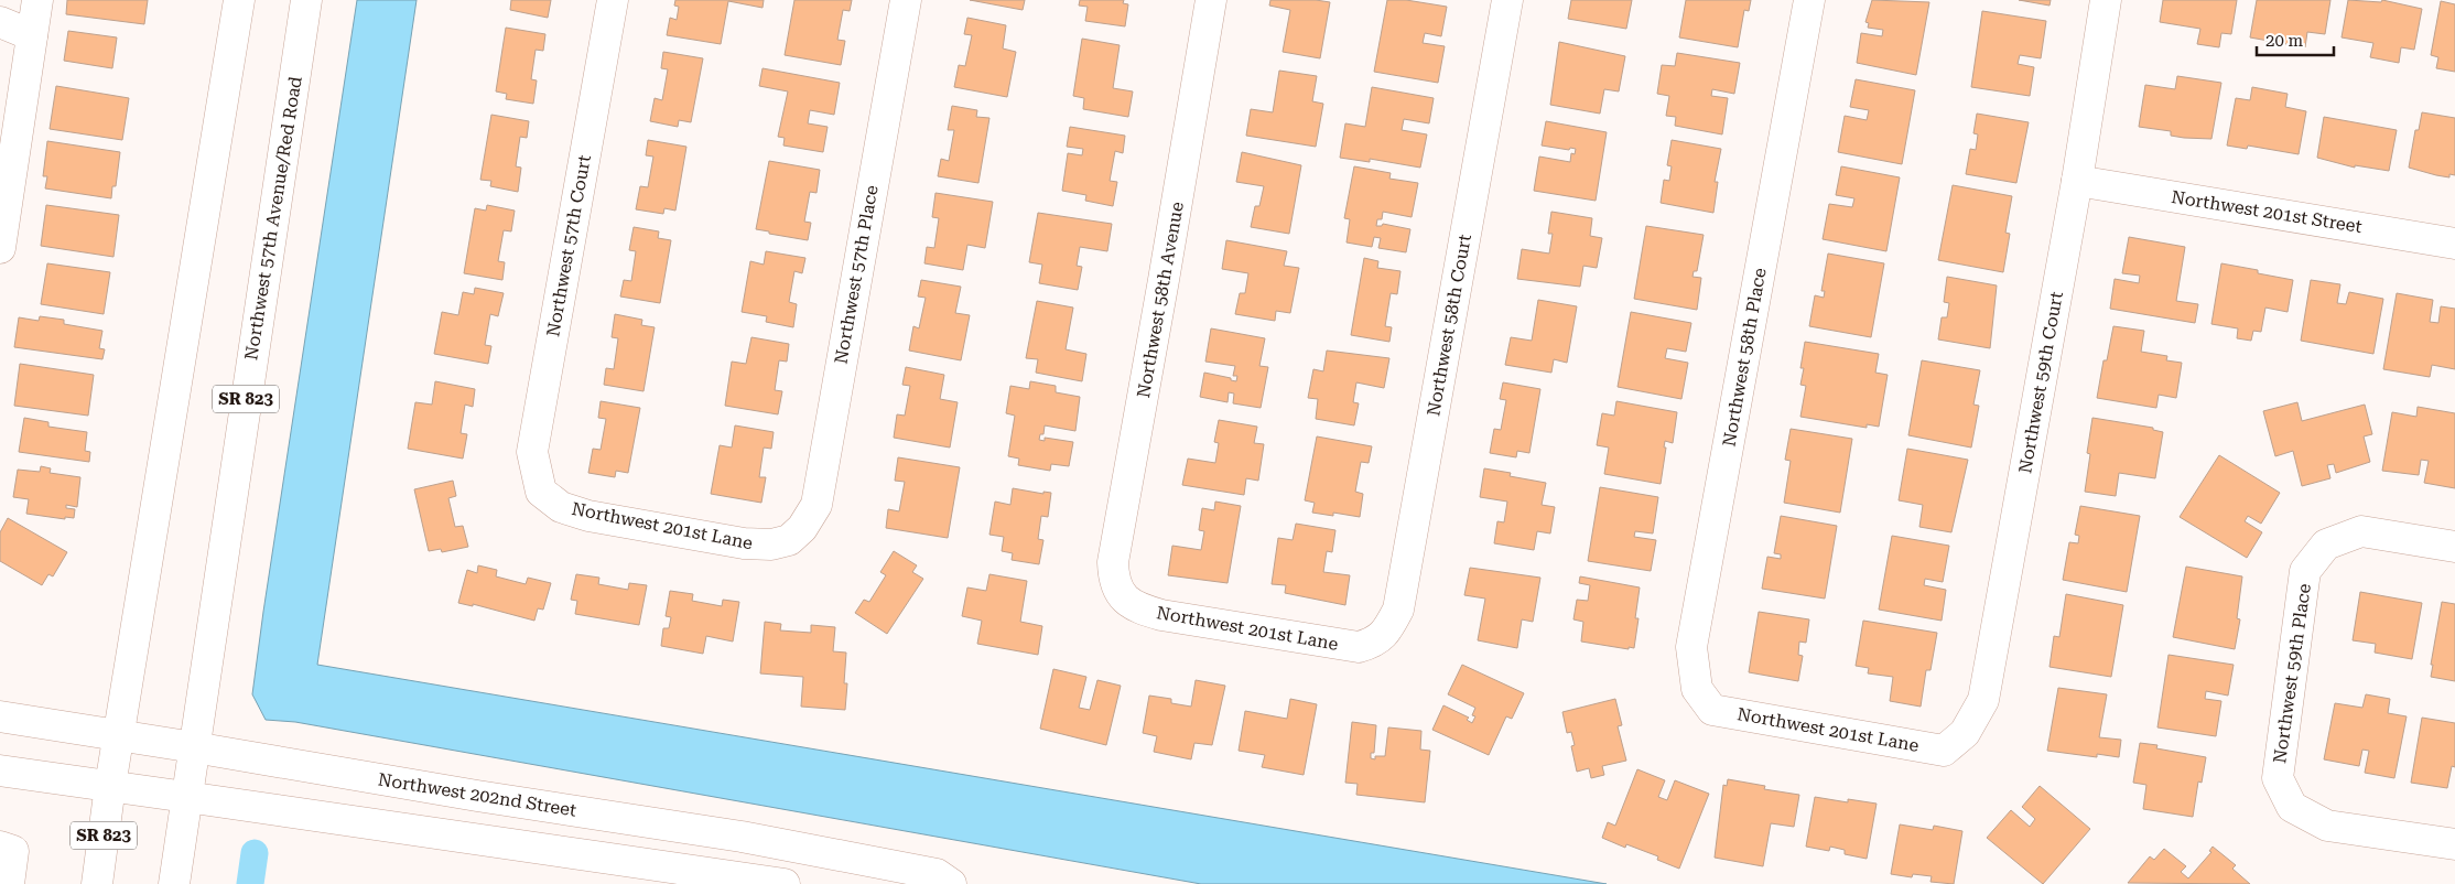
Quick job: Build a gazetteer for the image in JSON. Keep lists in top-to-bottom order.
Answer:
{
  "streets": {
    "street": [
      "Northwest 201st Street",
      "Northwest 57th Avenue/Red Road",
      "Northwest 57th Court",
      "Northwest 57th Place",
      "Northwest 58th Avenue",
      "Northwest 58th Court",
      "Northwest 58th Place",
      "Northwest 59th Court",
      "SR 823",
      "Northwest 201st Lane",
      "Northwest 59th Place",
      "Northwest 202nd Street"
    ]
  },
  "crossings": [
    ["Northwest 201st Street", "Northwest 59th Court"],
    ["Northwest 57th Avenue/Red Road", "SR 823"],
    ["Northwest 57th Avenue/Red Road", "Northwest 202nd Street"],
    ["Northwest 57th Court", "Northwest 201st Lane"],
    ["Northwest 57th Place", "Northwest 201st Lane"],
    ["Northwest 58th Avenue", "Northwest 201st Lane"],
    ["Northwest 58th Court", "Northwest 201st Lane"],
    ["Northwest 58th Place", "Northwest 201st Lane"],
    ["Northwest 59th Court", "Northwest 201st Lane"],
    ["SR 823", "Northwest 202nd Street"]
  ],
  "scale_bar": "20 m"
}
